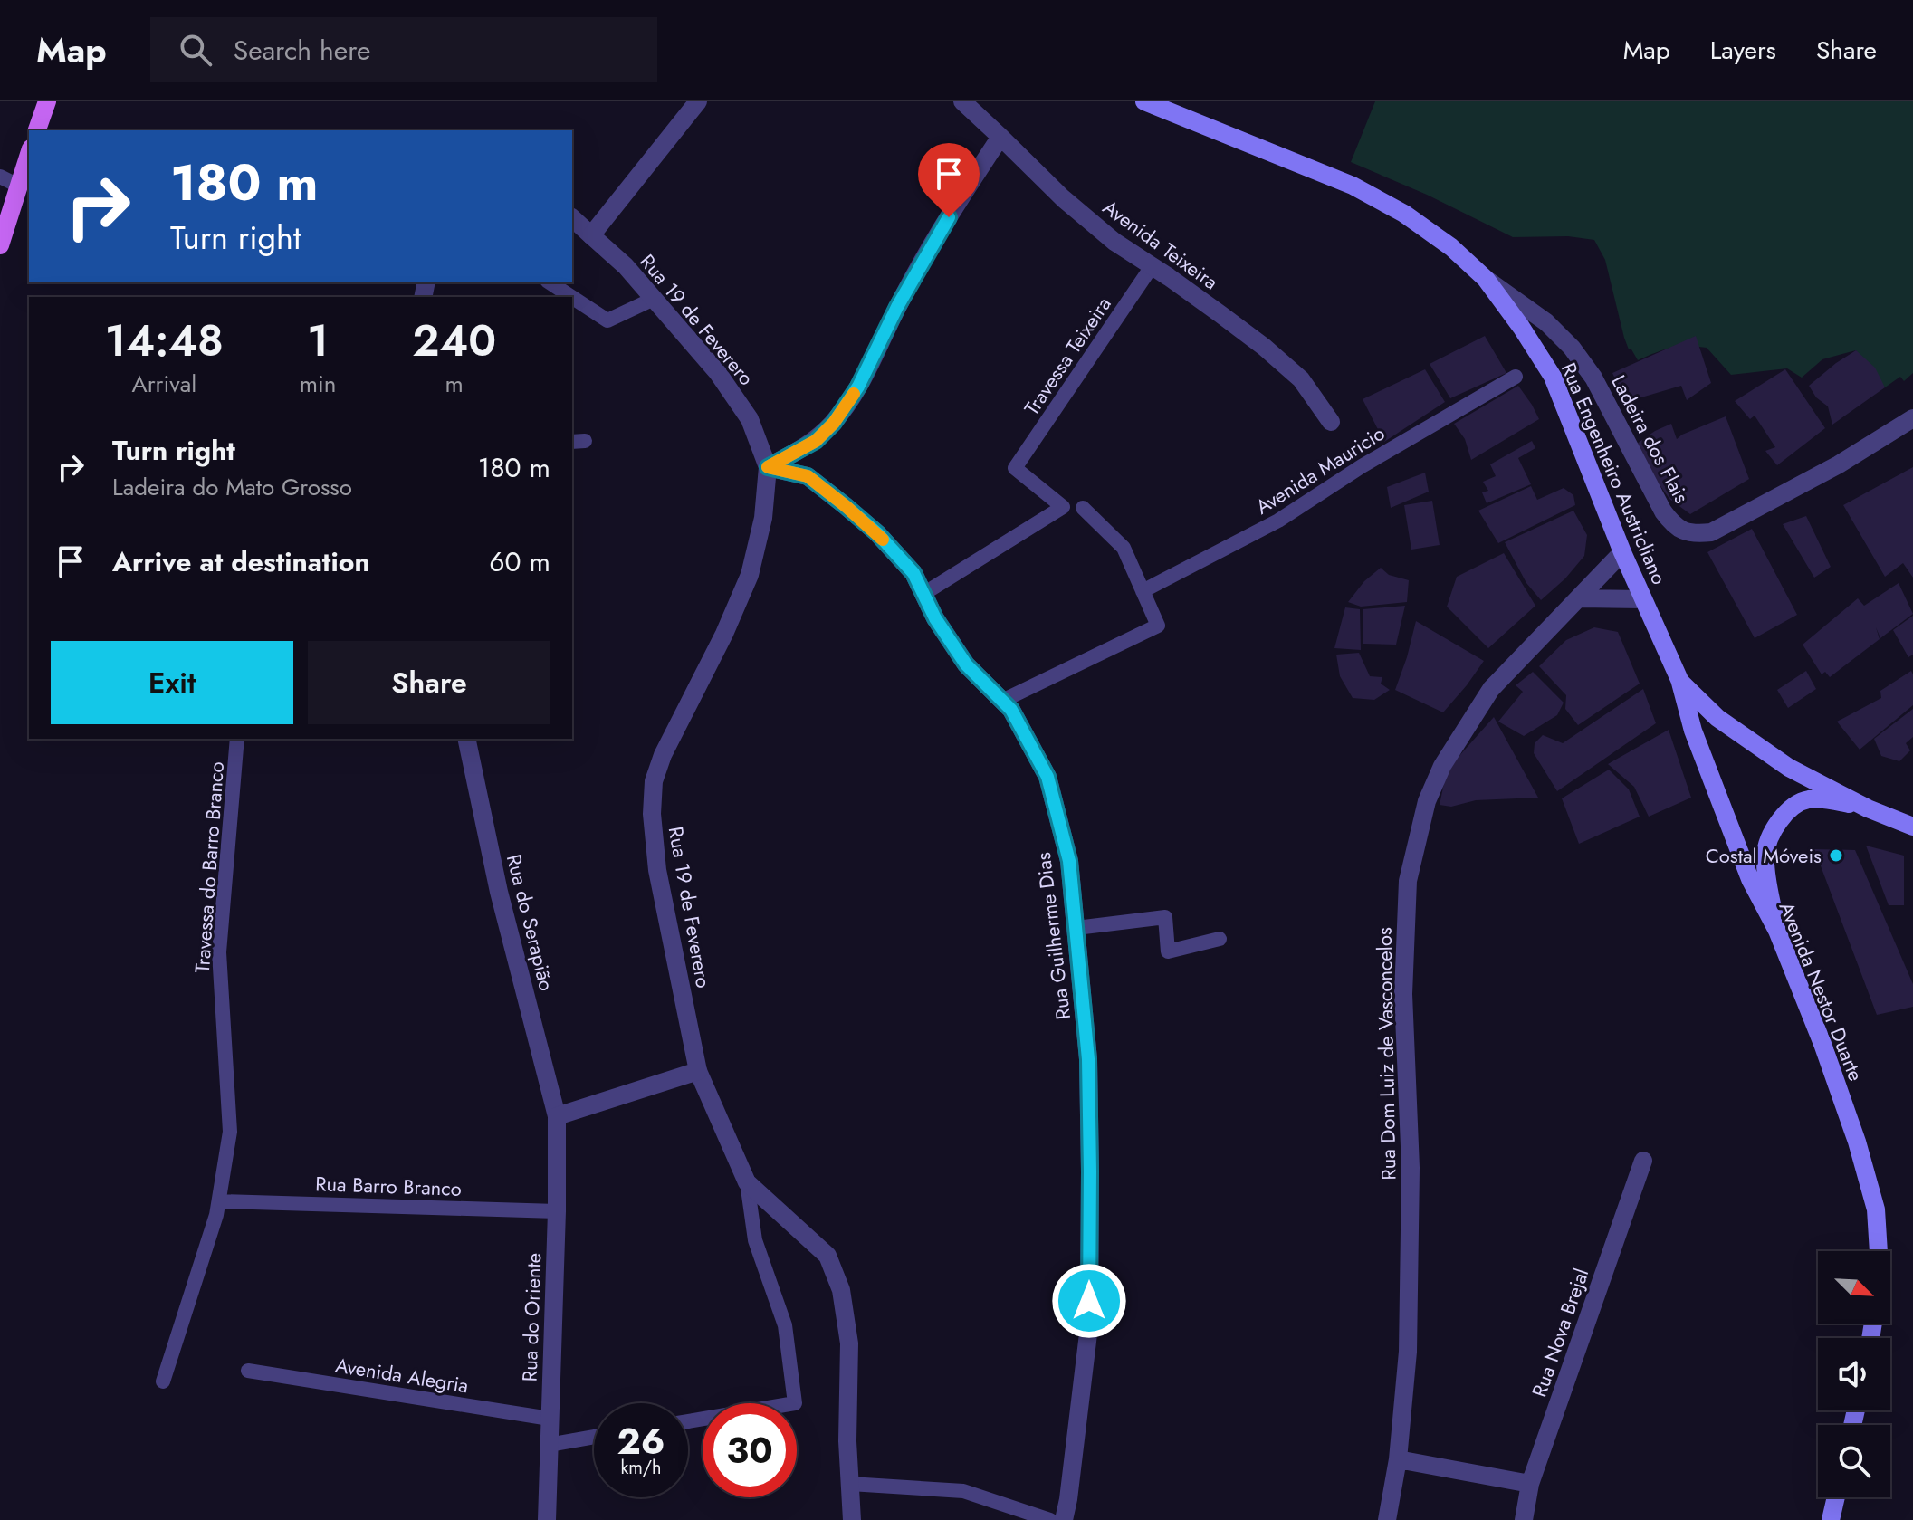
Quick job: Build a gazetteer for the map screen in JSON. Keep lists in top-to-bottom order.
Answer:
{
  "streets": {
    "main road": ["Rua Engenheiro Austricliano", "Avenida Nestor Duarte"],
    "street": [
      "Avenida Teixeira",
      "Rua 19 de Feverero",
      "Ladeira dos Flais",
      "Rua do Serapião",
      "Rua Guilherme Dias",
      "Rua Dom Luiz de Vasconcelos",
      "Rua do Oriente",
      "Rua Nova Brejal"
    ],
    "lane": [
      "Travessa Teixeira",
      "Avenida Mauricio",
      "Travessa do Barro Branco",
      "Rua Barro Branco",
      "Avenida Alegria"
    ]
  },
  "crossings": [
    ["Avenida Teixeira", "Travessa Teixeira"],
    ["Rua 19 de Feverero", "Rua Guilherme Dias"],
    ["Travessa Teixeira", "Rua Guilherme Dias"],
    ["Ladeira dos Flais", "Rua Engenheiro Austricliano"],
    ["Rua Engenheiro Austricliano", "Avenida Nestor Duarte"],
    ["Rua Engenheiro Austricliano", "Rua Dom Luiz de Vasconcelos"],
    ["Travessa do Barro Branco", "Rua Barro Branco"],
    ["Rua do Serapião", "Rua do Oriente"],
    ["Rua Barro Branco", "Rua do Oriente"],
    ["Rua do Oriente", "Avenida Alegria"]
  ],
  "places": ["Costal Móveis"],
  "north": "bottom right",
  "page": {
    "header": "Map",
    "search": "Search here",
    "nav": ["Map", "Layers", "Share"],
    "turn": ["180 m", "Turn right"],
    "eta": [
      "14:48",
      "Arrival",
      "1",
      "min",
      "240",
      "m"
    ],
    "list": [
      {
        "name": "Turn right",
        "note": "Ladeira do Mato Grosso",
        "value": "180 m"
      },
      {
        "name": "Arrive at destination",
        "value": "60 m"
      }
    ],
    "buttons": ["Exit", "Share"],
    "speed": "26 km/h",
    "limit": "30"
  }
}
